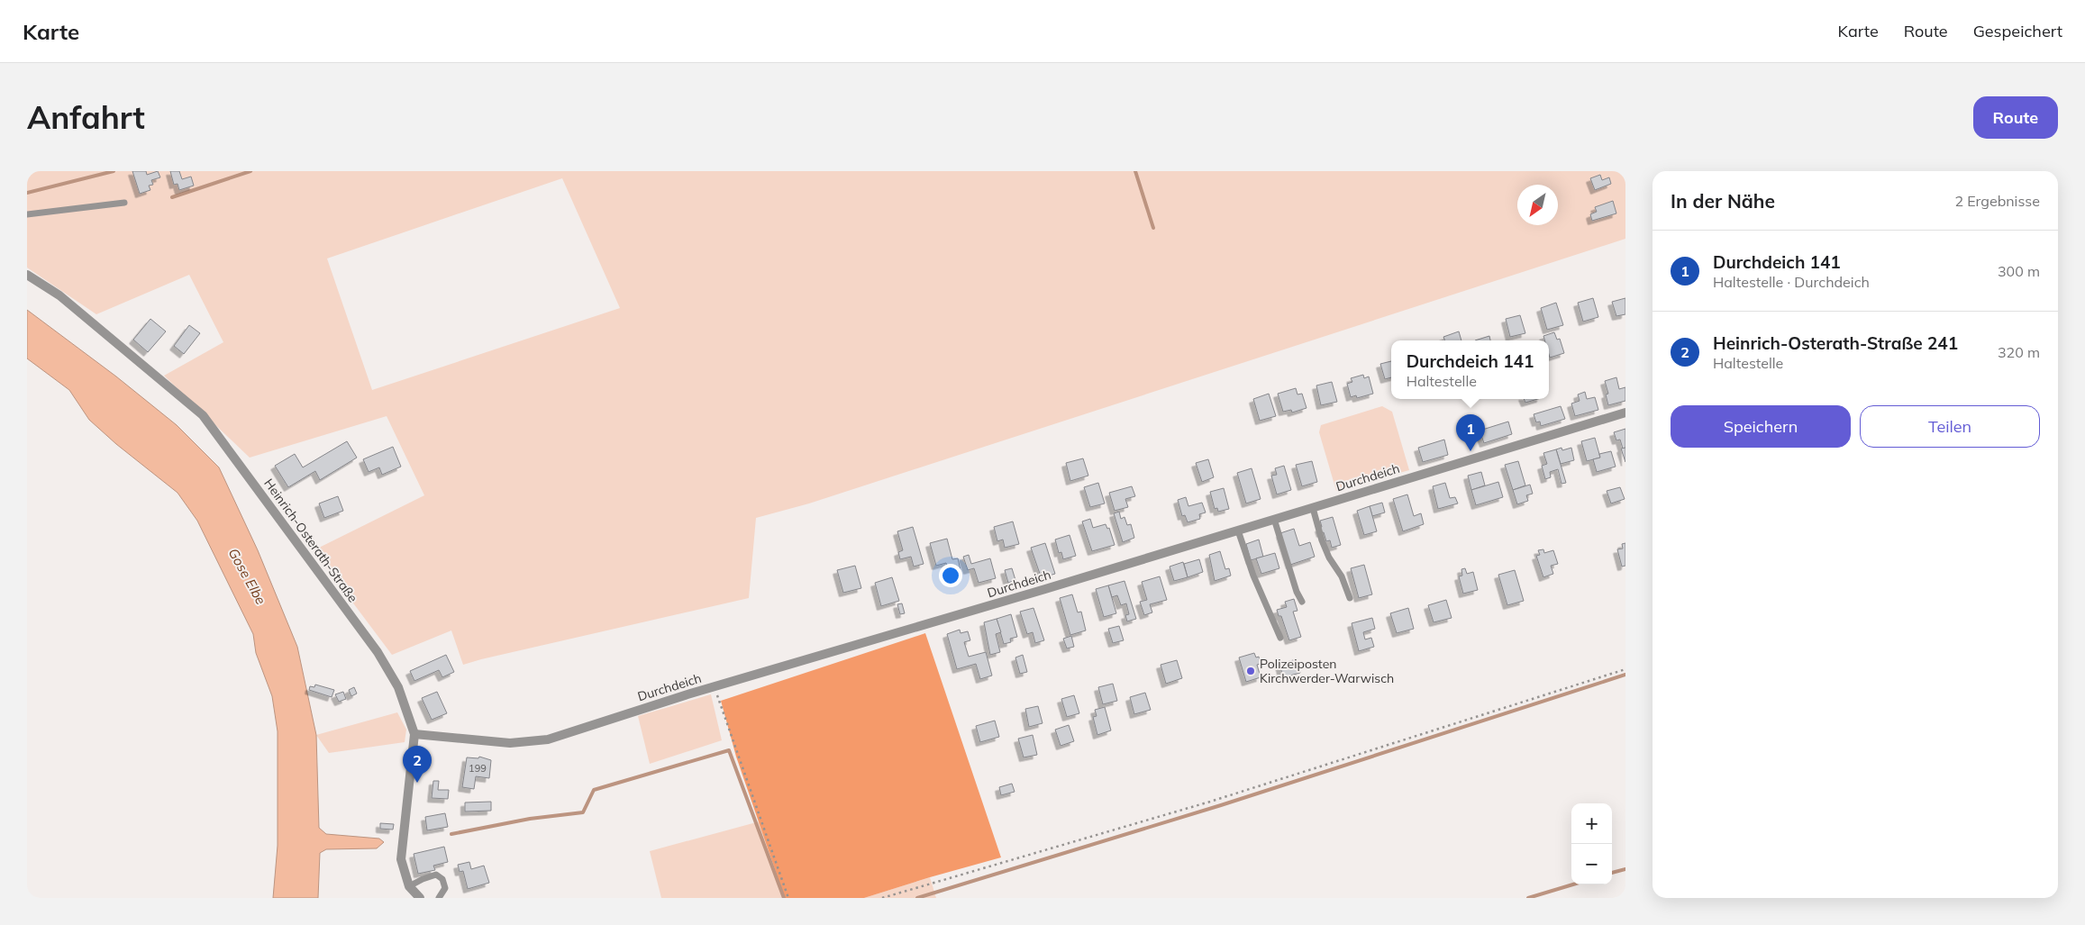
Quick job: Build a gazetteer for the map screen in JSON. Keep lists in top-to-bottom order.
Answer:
{
  "streets": {
    "street": ["Durchdeich", "Heinrich-Osterath-Straße"]
  },
  "crossings": [
    ["Durchdeich", "Heinrich-Osterath-Straße"]
  ],
  "water": ["Gose Elbe"],
  "places": ["Polizeiposten Kirchwerder-Warwisch"],
  "house_numbers": ["199"],
  "north": "bottom left",
  "page": {
    "header": "Karte",
    "nav": ["Karte", "Route", "Gespeichert"],
    "buttons": [
      "Route",
      ["Speichern", "Teilen"]
    ],
    "title": "Anfahrt",
    "heading": ["In der Nähe", "2 Ergebnisse"],
    "list": [
      {
        "mark": "1",
        "name": "Durchdeich 141",
        "note": "Haltestelle · Durchdeich",
        "value": "300 m"
      },
      {
        "mark": "2",
        "name": "Heinrich-Osterath-Straße 241",
        "note": "Haltestelle",
        "value": "320 m"
      }
    ],
    "popup": ["Durchdeich 141", "Haltestelle"],
    "pins": ["1", "2"],
    "map_buttons": ["+", "−"]
  }
}
